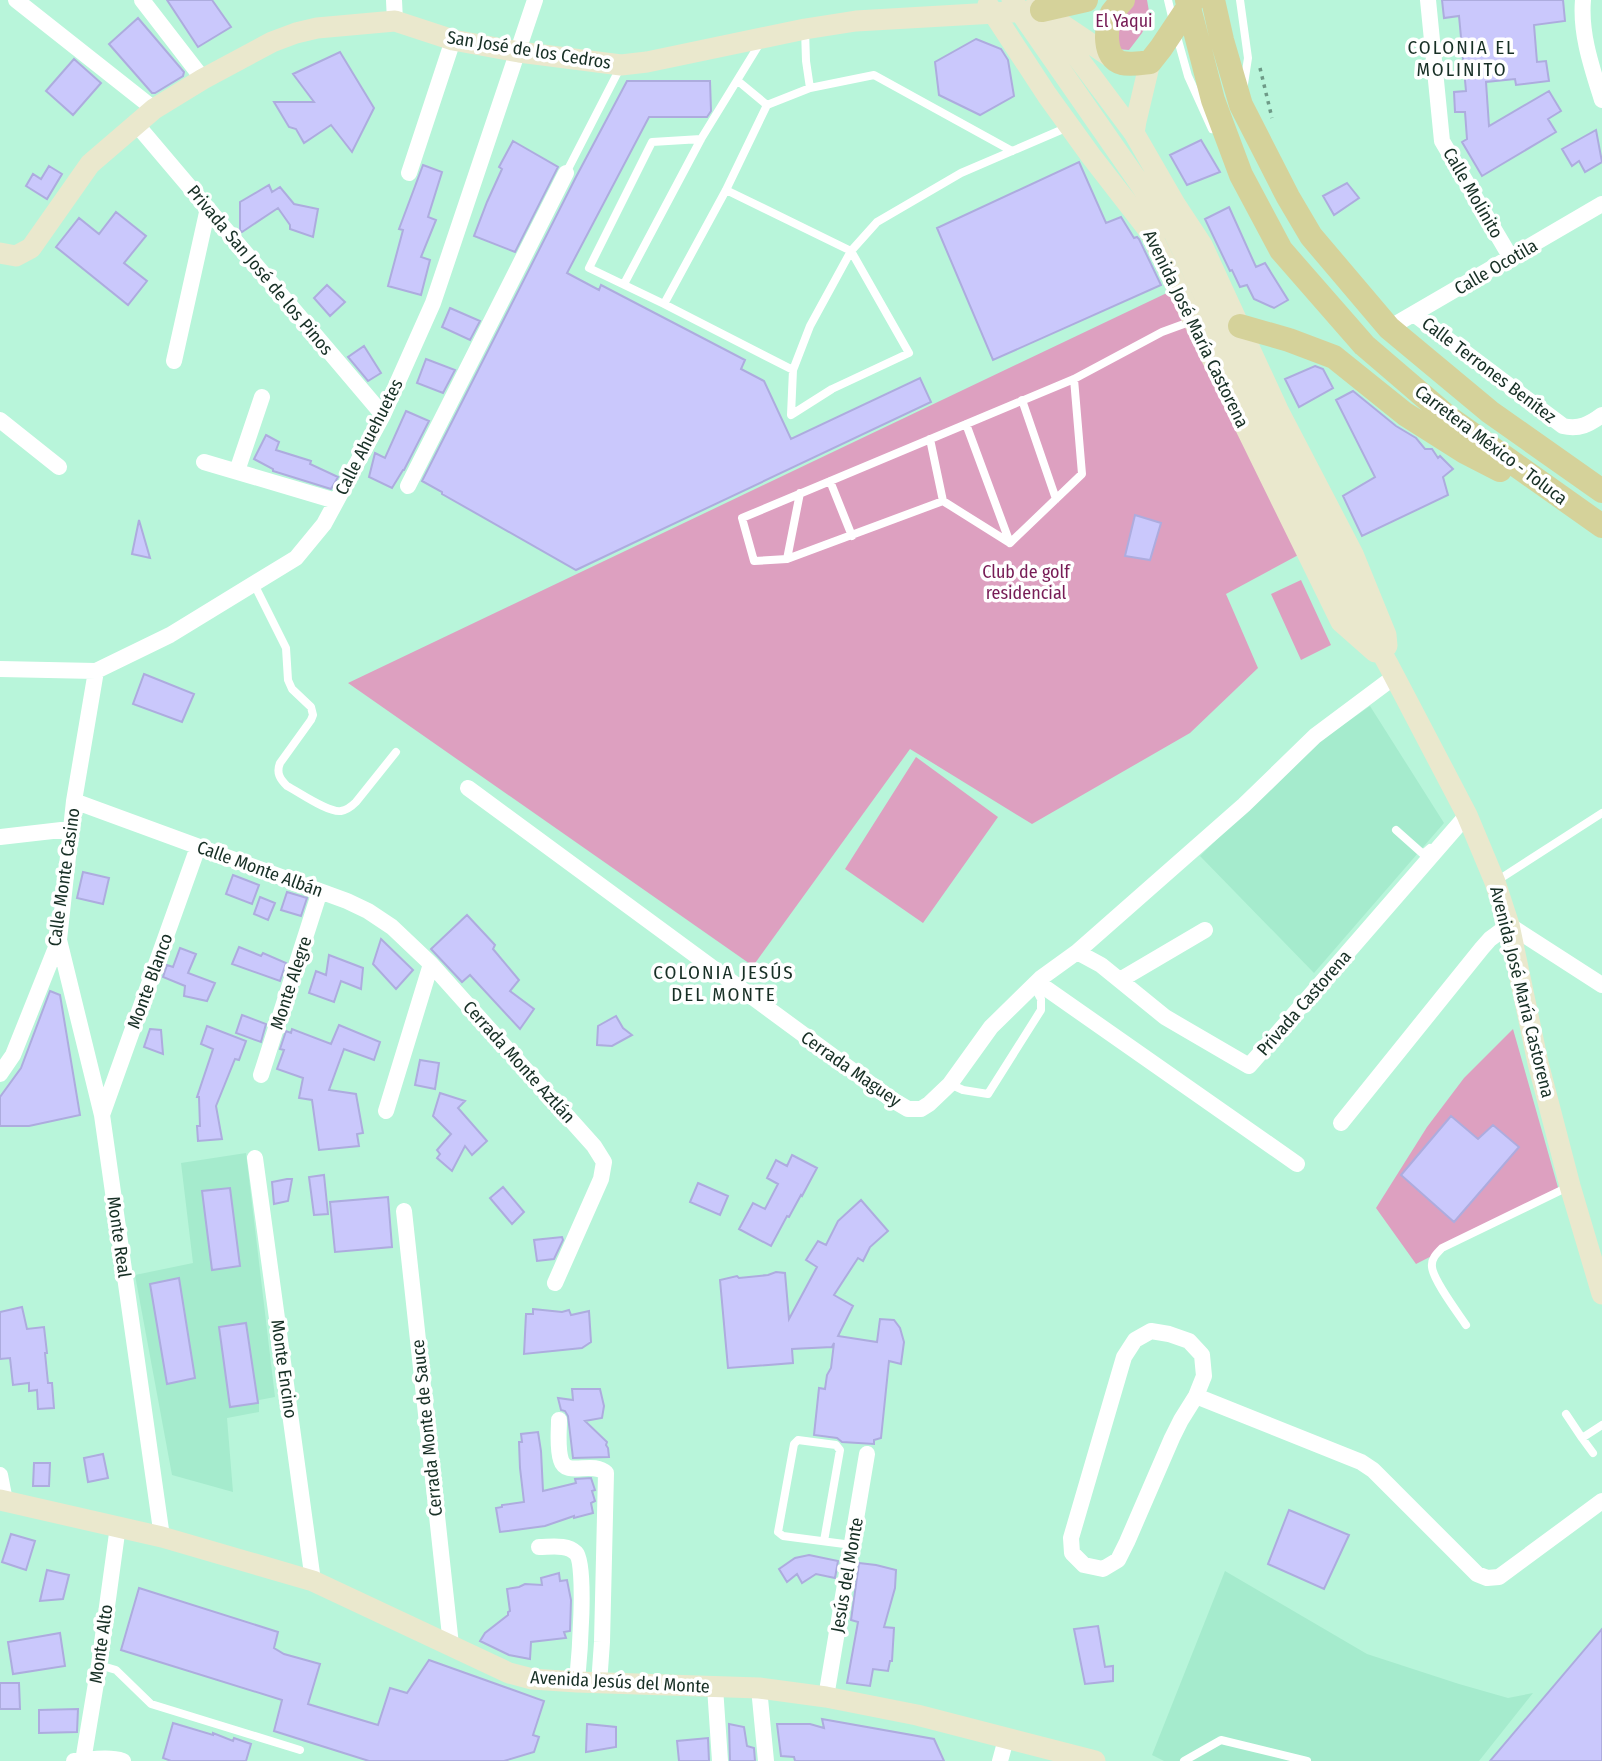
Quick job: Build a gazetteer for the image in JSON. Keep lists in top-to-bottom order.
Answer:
{
  "streets": {
    "main road": ["Carretera México - Toluca"],
    "street": [
      "San José de los Cedros",
      "Calle Molinito",
      "Calle Ocotila",
      "Privada San José de los Pinos",
      "Avenida José María Castorena",
      "Calle Terrones Benítez",
      "Calle Ahuehuetes",
      "Calle Monte Albán",
      "Calle Monte Casino",
      "Monte Blanco",
      "Monte Alegre",
      "Privada Castorena",
      "Cerrada Monte Aztlán",
      "Cerrada Maguey",
      "Monte Real",
      "Monte Encino",
      "Cerrada Monte de Sauce",
      "Jesús del Monte",
      "Monte Alto",
      "Avenida Jesús del Monte"
    ]
  },
  "crossings": [
    ["San José de los Cedros", "Privada San José de los Pinos"],
    ["San José de los Cedros", "Avenida José María Castorena"],
    ["San José de los Cedros", "Calle Ahuehuetes"],
    ["Calle Molinito", "Calle Ocotila"],
    ["Calle Ocotila", "Calle Terrones Benítez"],
    ["Calle Ocotila", "Carretera México - Toluca"],
    ["Privada San José de los Pinos", "Calle Ahuehuetes"],
    ["Avenida José María Castorena", "Privada Castorena"],
    ["Avenida José María Castorena", "Cerrada Maguey"],
    ["Calle Ahuehuetes", "Calle Monte Casino"],
    ["Calle Monte Albán", "Calle Monte Casino"],
    ["Calle Monte Albán", "Monte Blanco"],
    ["Calle Monte Albán", "Monte Alegre"],
    ["Calle Monte Albán", "Cerrada Monte Aztlán"],
    ["Calle Monte Casino", "Monte Real"],
    ["Monte Blanco", "Monte Real"],
    ["Privada Castorena", "Cerrada Maguey"],
    ["Monte Real", "Avenida Jesús del Monte"],
    ["Monte Encino", "Avenida Jesús del Monte"],
    ["Cerrada Monte de Sauce", "Avenida Jesús del Monte"],
    ["Jesús del Monte", "Avenida Jesús del Monte"],
    ["Monte Alto", "Avenida Jesús del Monte"]
  ],
  "districts": ["COLONIA EL MOLINITO", "COLONIA JESÚS DEL MONTE"],
  "parks": ["El Yaqui", "Club de golf residencial"]
}
